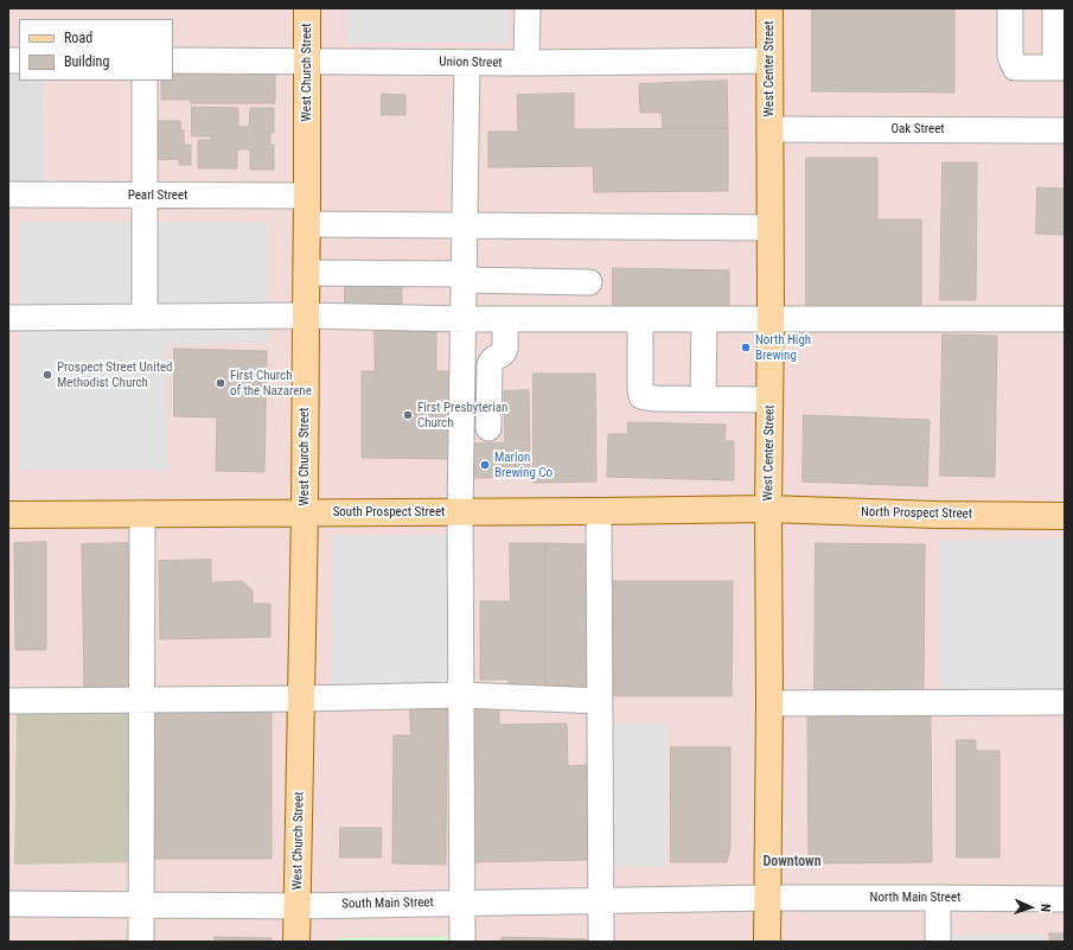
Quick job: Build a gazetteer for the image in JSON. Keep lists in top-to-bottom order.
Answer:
{
  "streets": {
    "main road": [
      "West Center Street",
      "West Church Street",
      "South Prospect Street",
      "North Prospect Street"
    ],
    "street": [
      "Union Street",
      "Oak Street",
      "Pearl Street",
      "North Main Street",
      "South Main Street"
    ]
  },
  "crossings": [
    ["Union Street", "West Center Street"],
    ["Union Street", "West Church Street"],
    ["West Center Street", "Oak Street"],
    ["West Center Street", "South Prospect Street"],
    ["West Center Street", "North Prospect Street"],
    ["West Center Street", "North Main Street"],
    ["West Center Street", "South Main Street"],
    ["West Church Street", "Pearl Street"],
    ["West Church Street", "South Prospect Street"],
    ["West Church Street", "South Main Street"],
    ["South Prospect Street", "North Prospect Street"],
    ["North Main Street", "South Main Street"]
  ],
  "districts": ["Downtown"],
  "places": [
    "North High Brewing",
    "Prospect Street United Methodist Church",
    "First Church of the Nazarene",
    "First Presbyterian Church",
    "Marion Brewing Co"
  ],
  "legend": ["Road", "Building"],
  "north": "right"
}
